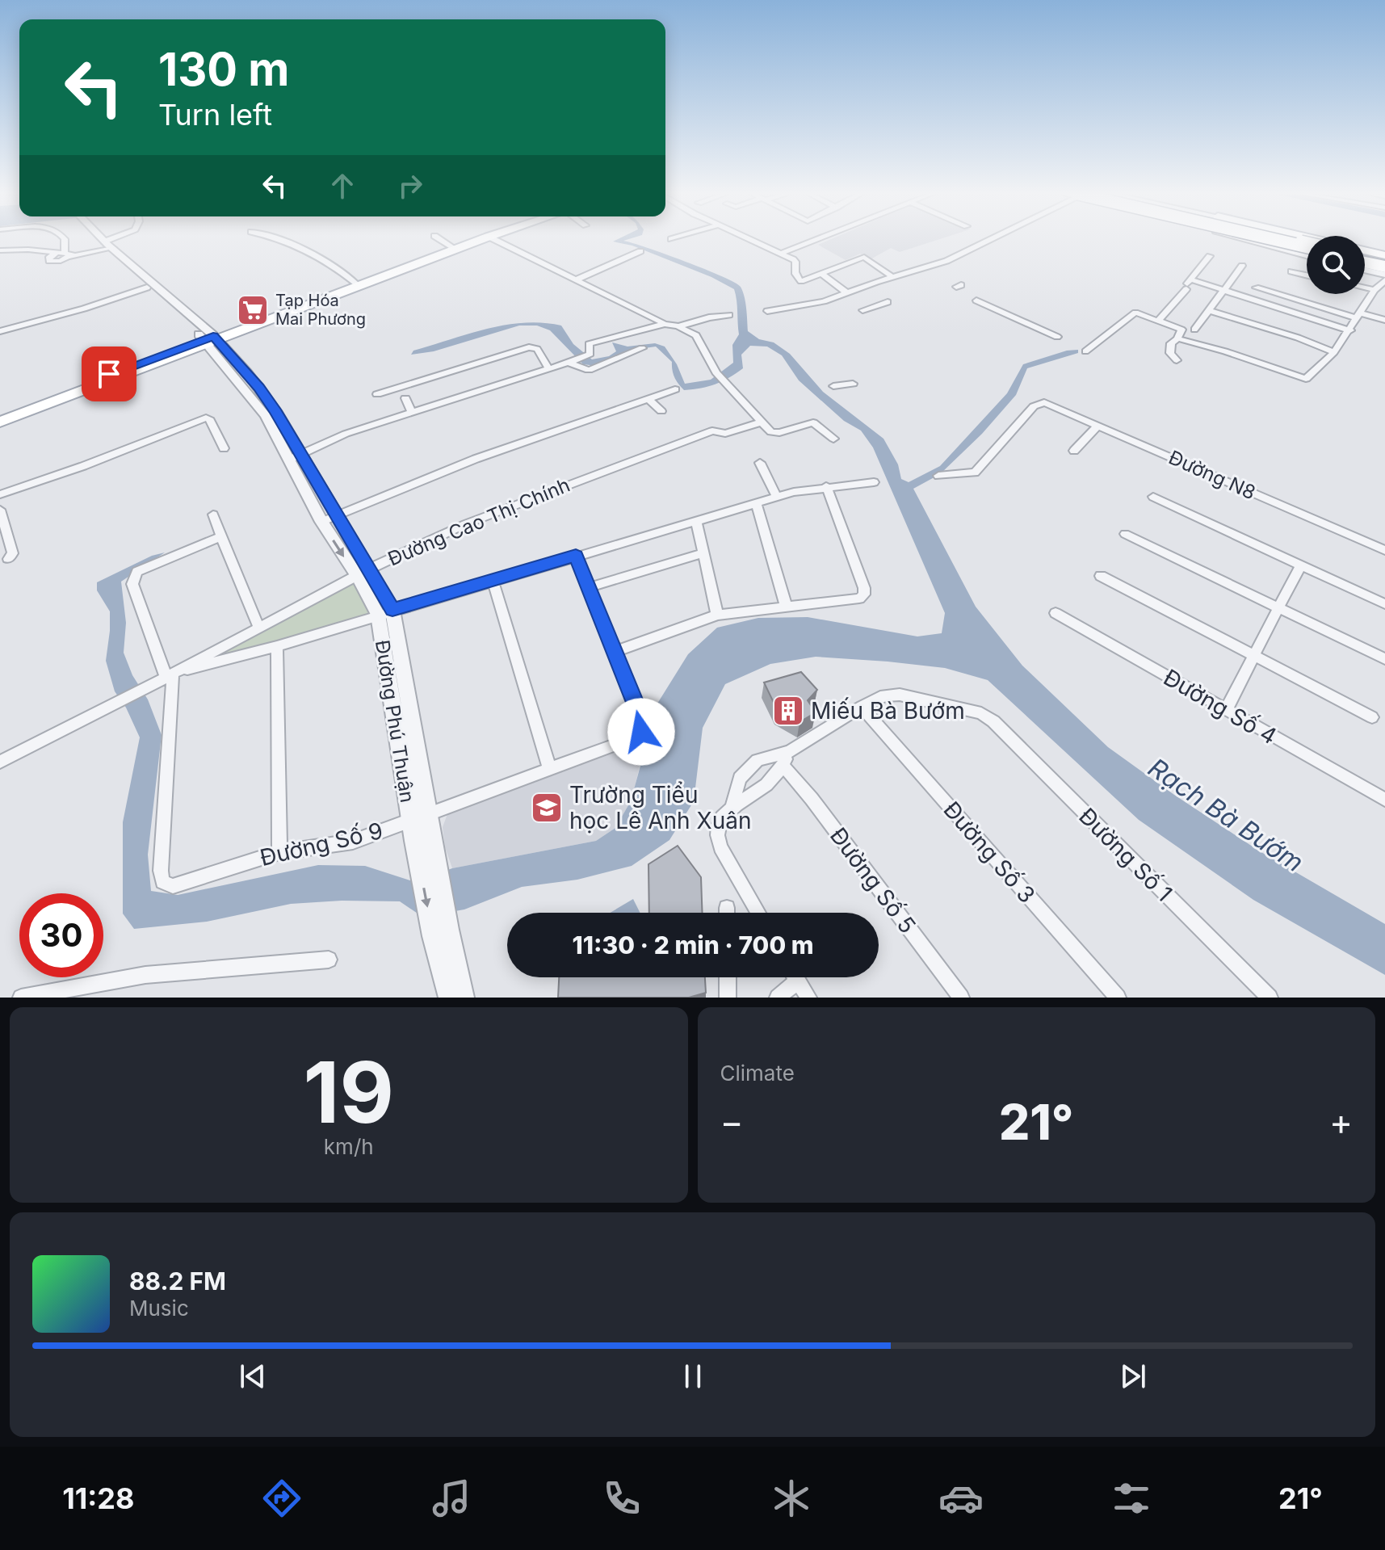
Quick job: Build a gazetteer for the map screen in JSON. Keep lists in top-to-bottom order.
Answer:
{
  "streets": {
    "street": [
      "Đường N8",
      "Đường Cao Thị Chính",
      "Đường Số 4",
      "Đường Phú Thuận",
      "Đường Số 9",
      "Đường Số 3",
      "Đường Số 1",
      "Đường Số 5"
    ]
  },
  "crossings": [
    ["Đường Cao Thị Chính", "Đường Phú Thuận"],
    ["Đường Cao Thị Chính", "Đường Số 9"],
    ["Đường Phú Thuận", "Đường Số 9"],
    ["Đường Số 3", "Đường Số 1"]
  ],
  "water": ["Rạch Bà Bướm"],
  "places": {
    "supermarket": ["Tạp Hóa Mai Phương"],
    "building": ["Miếu Bà Bướm"],
    "school or university": ["Trường Tiểu học Lê Anh Xuân"]
  },
  "page": {
    "turn": ["130 m", "Turn left"],
    "limit": "30",
    "trip": "11:30 · 2 min · 700 m",
    "tile": [
      ["19", "km/h"],
      "Climate"
    ],
    "heat": ["−", "21°", "+"],
    "song": ["88.2 FM", "Music"],
    "tabs": ["11:28", "21°"]
  }
}
